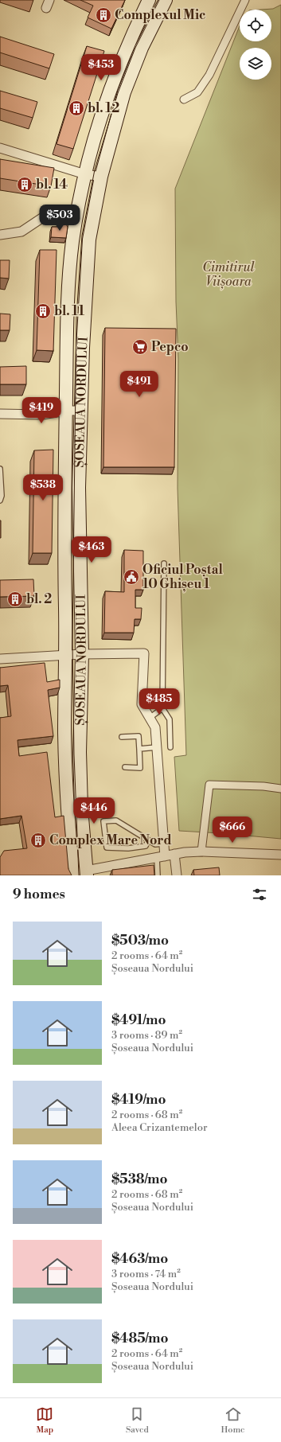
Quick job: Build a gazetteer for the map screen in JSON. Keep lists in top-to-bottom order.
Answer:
{
  "streets": {
    "main road": ["ȘOSEAUA NORDULUI"]
  },
  "parks": ["Cimitirul Viișoara"],
  "places": {
    "building": [
      "Complexul Mic",
      "bl. 12",
      "bl. 14",
      "bl. 11",
      "bl. 2",
      "Complex Mare Nord"
    ],
    "supermarket": ["Pepco"],
    "public building": ["Oficiul Poștal 10 Ghișeu 1"]
  },
  "page": {
    "price": [
      "$453",
      "$503",
      "$491",
      "$419",
      "$538",
      "$463",
      "$485",
      "$446",
      "$666"
    ],
    "heading": "9 homes",
    "list": [
      {
        "name": "$503/mo",
        "note": "2 rooms · 64 m² · Șoseaua Nordului"
      },
      {
        "name": "$491/mo",
        "note": "3 rooms · 89 m² · Șoseaua Nordului"
      },
      {
        "name": "$419/mo",
        "note": "2 rooms · 68 m² · Aleea Crizantemelor"
      },
      {
        "name": "$538/mo",
        "note": "2 rooms · 68 m² · Șoseaua Nordului"
      },
      {
        "name": "$463/mo",
        "note": "3 rooms · 74 m² · Șoseaua Nordului"
      },
      {
        "name": "$485/mo",
        "note": "2 rooms · 64 m² · Șoseaua Nordului"
      }
    ],
    "tabs": ["Map", "Saved", "Home"]
  }
}
